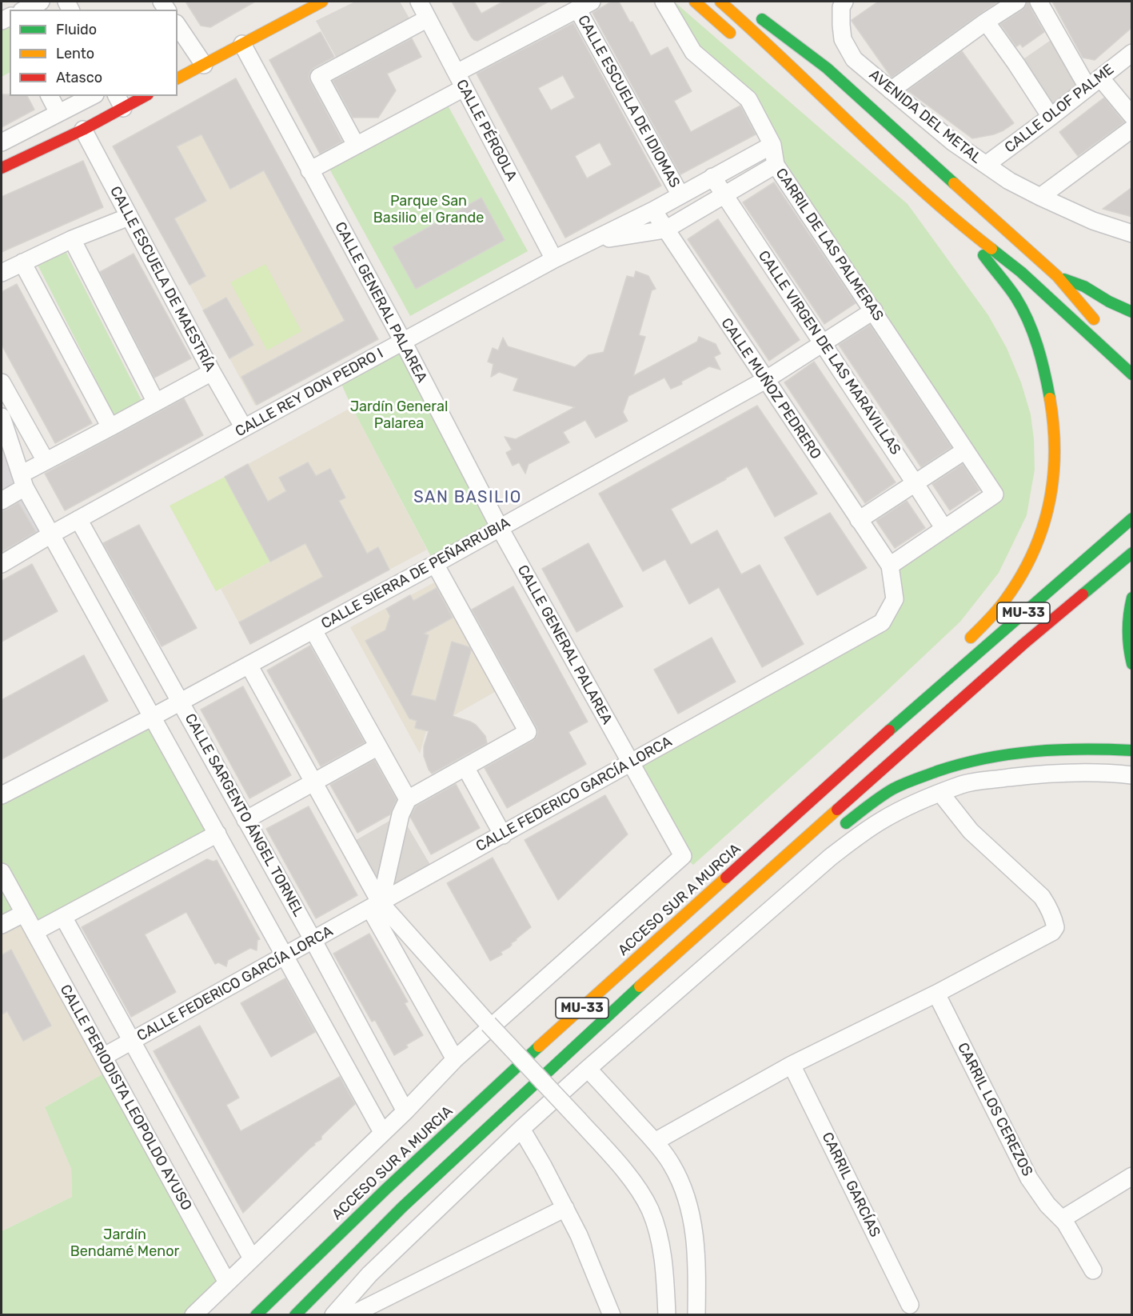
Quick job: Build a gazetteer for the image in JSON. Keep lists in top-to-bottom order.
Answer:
{
  "streets": {
    "main road": ["MU-33", "ACCESO SUR A MURCIA"],
    "street": [
      "CALLE ESCUELA DE IDIOMAS",
      "CALLE OLOF PALME",
      "AVENIDA DEL METAL",
      "CALLE PÉRGOLA",
      "CARRIL DE LAS PALMERAS",
      "CALLE ESCUELA DE MAESTRÍA",
      "CALLE GENERAL PALAREA",
      "CALLE VIRGEN DE LAS MARAVILLAS",
      "CALLE MUÑOZ PEDRERO",
      "CALLE REY DON PEDRO I",
      "CALLE SIERRA DE PEÑARRUBIA",
      "CALLE FEDERICO GARCÍA LORCA",
      "CALLE SARGENTO ÁNGEL TORNEL",
      "CALLE PERIODISTA LEOPOLDO AYUSO",
      "CARRIL LOS CEREZOS",
      "CARRIL GARCÍAS"
    ]
  },
  "crossings": [
    ["CALLE ESCUELA DE IDIOMAS", "CALLE REY DON PEDRO I"],
    ["CALLE OLOF PALME", "AVENIDA DEL METAL"],
    ["CALLE PÉRGOLA", "CALLE REY DON PEDRO I"],
    ["CARRIL DE LAS PALMERAS", "CALLE VIRGEN DE LAS MARAVILLAS"],
    ["CARRIL DE LAS PALMERAS", "CALLE REY DON PEDRO I"],
    ["CARRIL DE LAS PALMERAS", "CALLE SIERRA DE PEÑARRUBIA"],
    ["CALLE ESCUELA DE MAESTRÍA", "CALLE REY DON PEDRO I"],
    ["CALLE GENERAL PALAREA", "CALLE REY DON PEDRO I"],
    ["CALLE GENERAL PALAREA", "CALLE SIERRA DE PEÑARRUBIA"],
    ["CALLE GENERAL PALAREA", "CALLE FEDERICO GARCÍA LORCA"],
    ["CALLE VIRGEN DE LAS MARAVILLAS", "CALLE REY DON PEDRO I"],
    ["CALLE VIRGEN DE LAS MARAVILLAS", "CALLE SIERRA DE PEÑARRUBIA"],
    ["CALLE MUÑOZ PEDRERO", "CALLE REY DON PEDRO I"],
    ["CALLE MUÑOZ PEDRERO", "CALLE SIERRA DE PEÑARRUBIA"],
    ["CALLE MUÑOZ PEDRERO", "CALLE FEDERICO GARCÍA LORCA"],
    ["CALLE REY DON PEDRO I", "CALLE SARGENTO ÁNGEL TORNEL"],
    ["CALLE SIERRA DE PEÑARRUBIA", "CALLE SARGENTO ÁNGEL TORNEL"],
    ["CALLE FEDERICO GARCÍA LORCA", "CALLE SARGENTO ÁNGEL TORNEL"],
    ["CALLE FEDERICO GARCÍA LORCA", "CALLE PERIODISTA LEOPOLDO AYUSO"]
  ],
  "districts": ["SAN BASILIO"],
  "parks": ["Parque San Basilio el Grande", "Jardín General Palarea", "Jardín Bendamé Menor"],
  "legend": ["Fluido", "Lento", "Atasco"]
}
